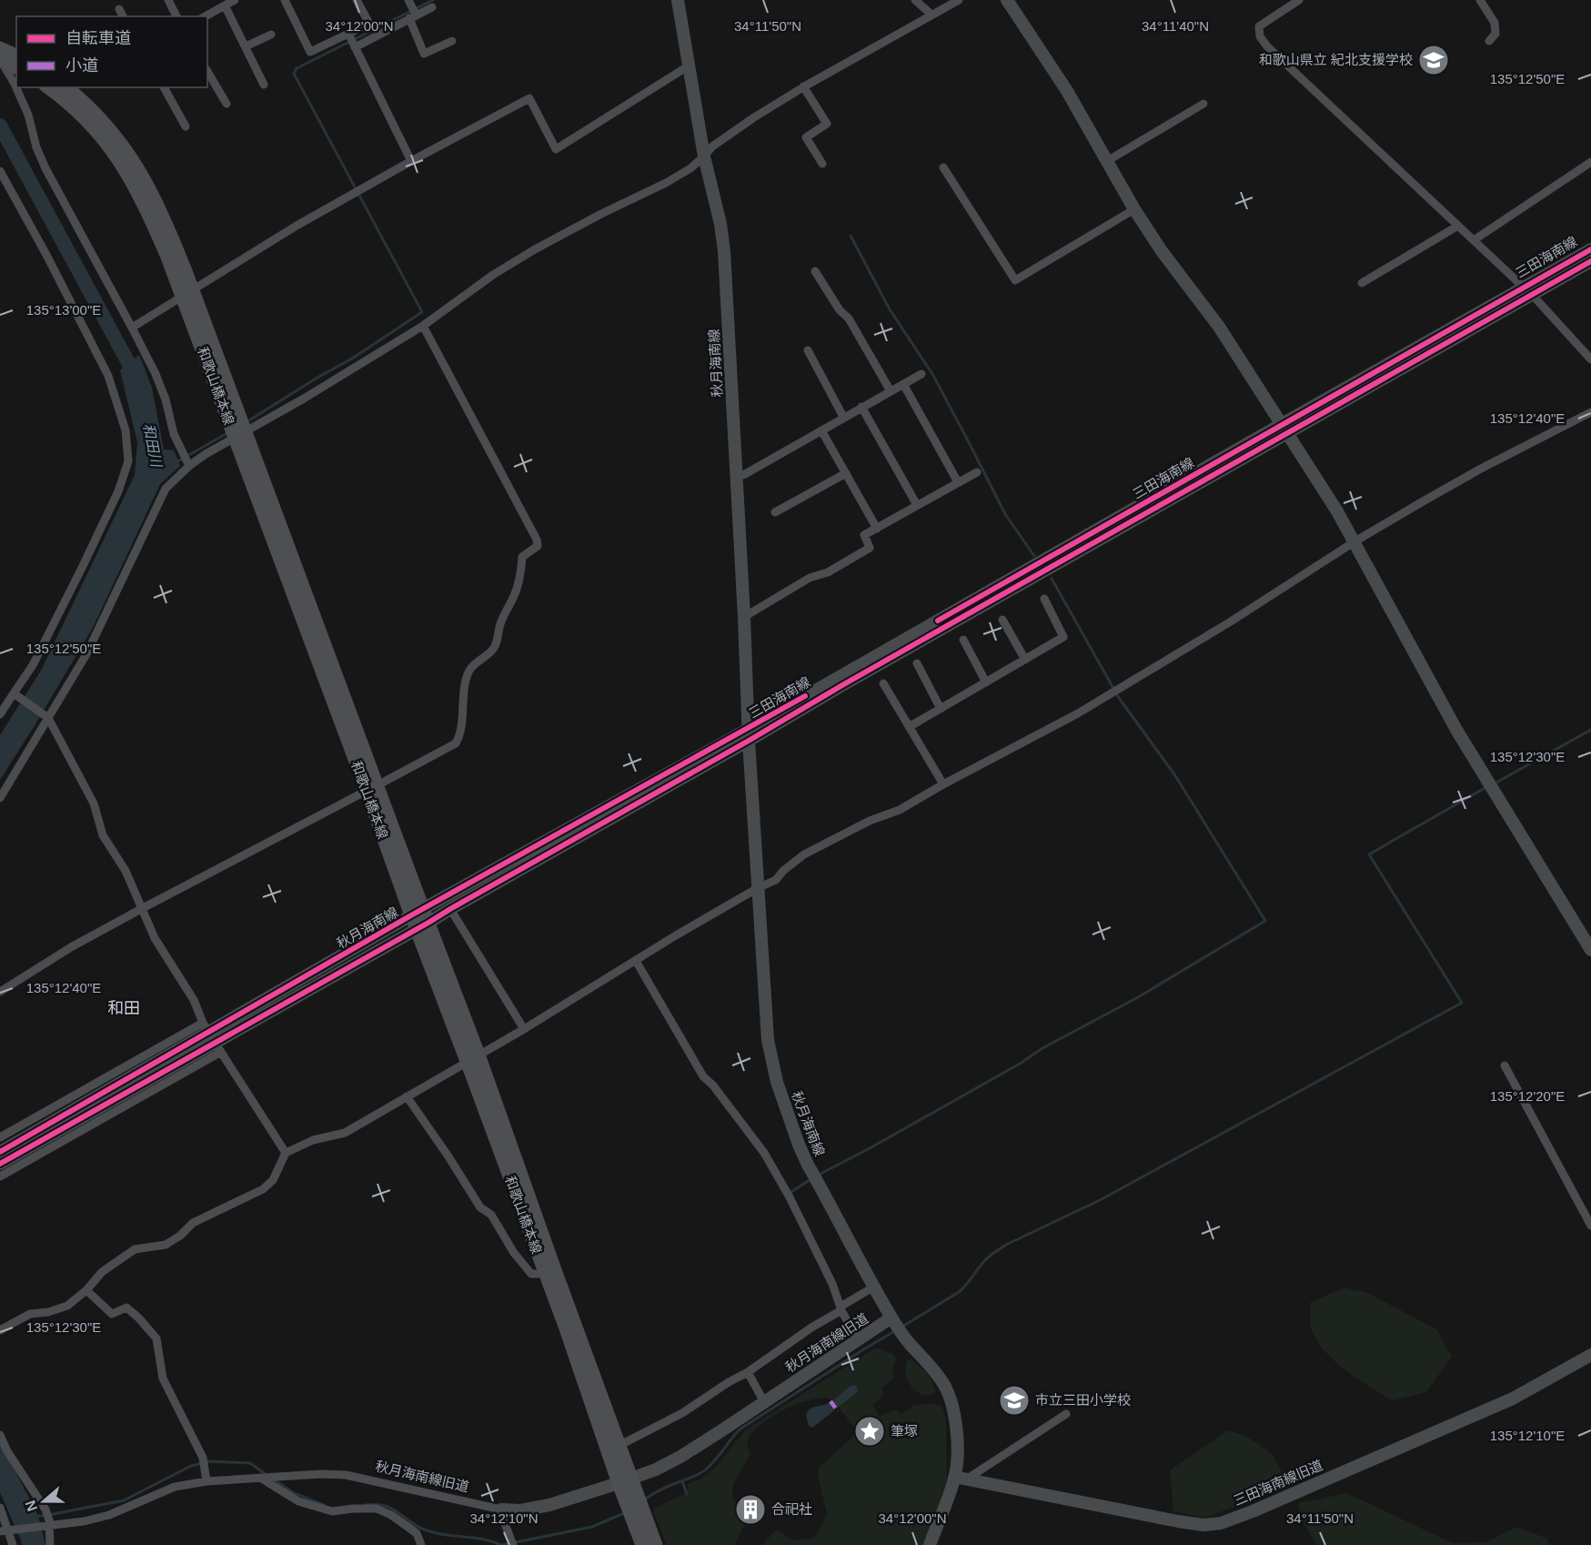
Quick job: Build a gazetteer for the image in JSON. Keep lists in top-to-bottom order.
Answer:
{
  "streets": {
    "main road": [
      "三田海南線",
      "秋月海南線",
      "和歌山橋本線",
      "秋月海南線旧道",
      "三田海南線旧道"
    ]
  },
  "crossings": [
    ["三田海南線", "秋月海南線"],
    ["秋月海南線", "和歌山橋本線"],
    ["秋月海南線", "秋月海南線旧道"],
    ["秋月海南線", "三田海南線旧道"],
    ["和歌山橋本線", "秋月海南線旧道"]
  ],
  "districts": ["和田"],
  "water": ["和田川"],
  "places": {
    "school or university": ["和歌山県立 紀北支援学校", "市立三田小学校"],
    "place": ["筆塚"],
    "building": ["合祀社"]
  },
  "legend": ["自転車道", "小道"],
  "north": "left",
  "coordinates": [
    "34°12'00\"N",
    "34°11'50\"N",
    "34°11'40\"N",
    "135°12'50\"E",
    "135°13'00\"E",
    "135°12'40\"E",
    "135°12'30\"E",
    "135°12'20\"E",
    "135°12'10\"E",
    "34°12'10\"N"
  ]
}
